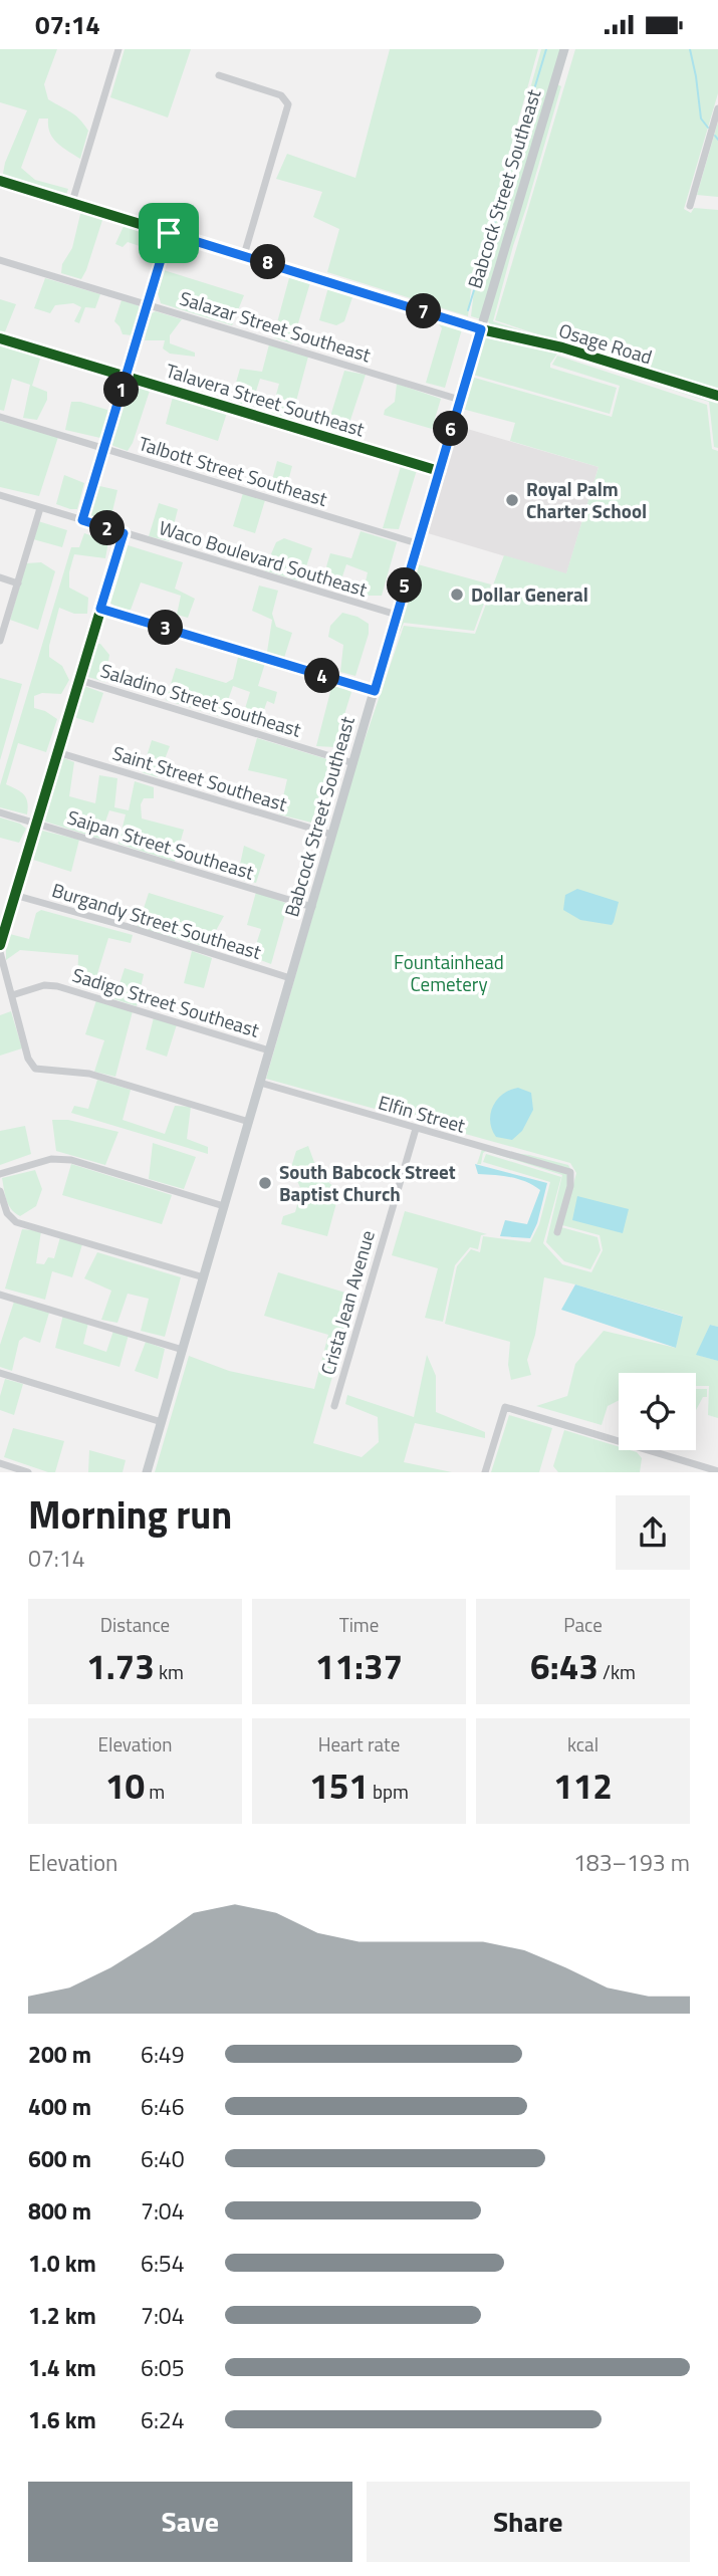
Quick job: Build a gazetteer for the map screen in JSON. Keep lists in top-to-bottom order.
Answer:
{
  "streets": {
    "main road": ["Babcock Street Southeast"],
    "street": [
      "Salazar Street Southeast",
      "Osage Road",
      "Talavera Street Southeast",
      "Talbott Street Southeast",
      "Waco Boulevard Southeast",
      "Saladino Street Southeast",
      "Saint Street Southeast",
      "Saipan Street Southeast",
      "Burgandy Street Southeast",
      "Sadigo Street Southeast",
      "Elfin Street",
      "Crista Jean Avenue"
    ]
  },
  "crossings": [
    ["Babcock Street Southeast", "Salazar Street Southeast"],
    ["Babcock Street Southeast", "Osage Road"],
    ["Babcock Street Southeast", "Talavera Street Southeast"],
    ["Babcock Street Southeast", "Talbott Street Southeast"],
    ["Babcock Street Southeast", "Waco Boulevard Southeast"],
    ["Babcock Street Southeast", "Saladino Street Southeast"],
    ["Babcock Street Southeast", "Saint Street Southeast"],
    ["Babcock Street Southeast", "Saipan Street Southeast"],
    ["Babcock Street Southeast", "Burgandy Street Southeast"],
    ["Babcock Street Southeast", "Sadigo Street Southeast"],
    ["Babcock Street Southeast", "Elfin Street"],
    ["Elfin Street", "Crista Jean Avenue"]
  ],
  "parks": ["Fountainhead Cemetery"],
  "places": ["Royal Palm Charter School", "Dollar General", "South Babcock Street Baptist Church"],
  "page": {
    "status": "07:14",
    "pins": [
      "8",
      "7",
      "1",
      "6",
      "2",
      "5",
      "3",
      "4"
    ],
    "heading": ["Morning run", "07:14"],
    "stats": [
      ["Distance", "1.73 km"],
      ["Time", "11:37"],
      ["Pace", "6:43 /km"],
      ["Elevation", "10 m"],
      ["Heart rate", "151 bpm"],
      ["kcal", "112"]
    ],
    "chart": ["Elevation", "183–193 m"],
    "list": [
      {
        "name": "200 m",
        "note": "6:49"
      },
      {
        "name": "400 m",
        "note": "6:46"
      },
      {
        "name": "600 m",
        "note": "6:40"
      },
      {
        "name": "800 m",
        "note": "7:04"
      },
      {
        "name": "1.0 km",
        "note": "6:54"
      },
      {
        "name": "1.2 km",
        "note": "7:04"
      },
      {
        "name": "1.4 km",
        "note": "6:05"
      },
      {
        "name": "1.6 km",
        "note": "6:24"
      }
    ],
    "buttons": ["Save", "Share"]
  }
}
